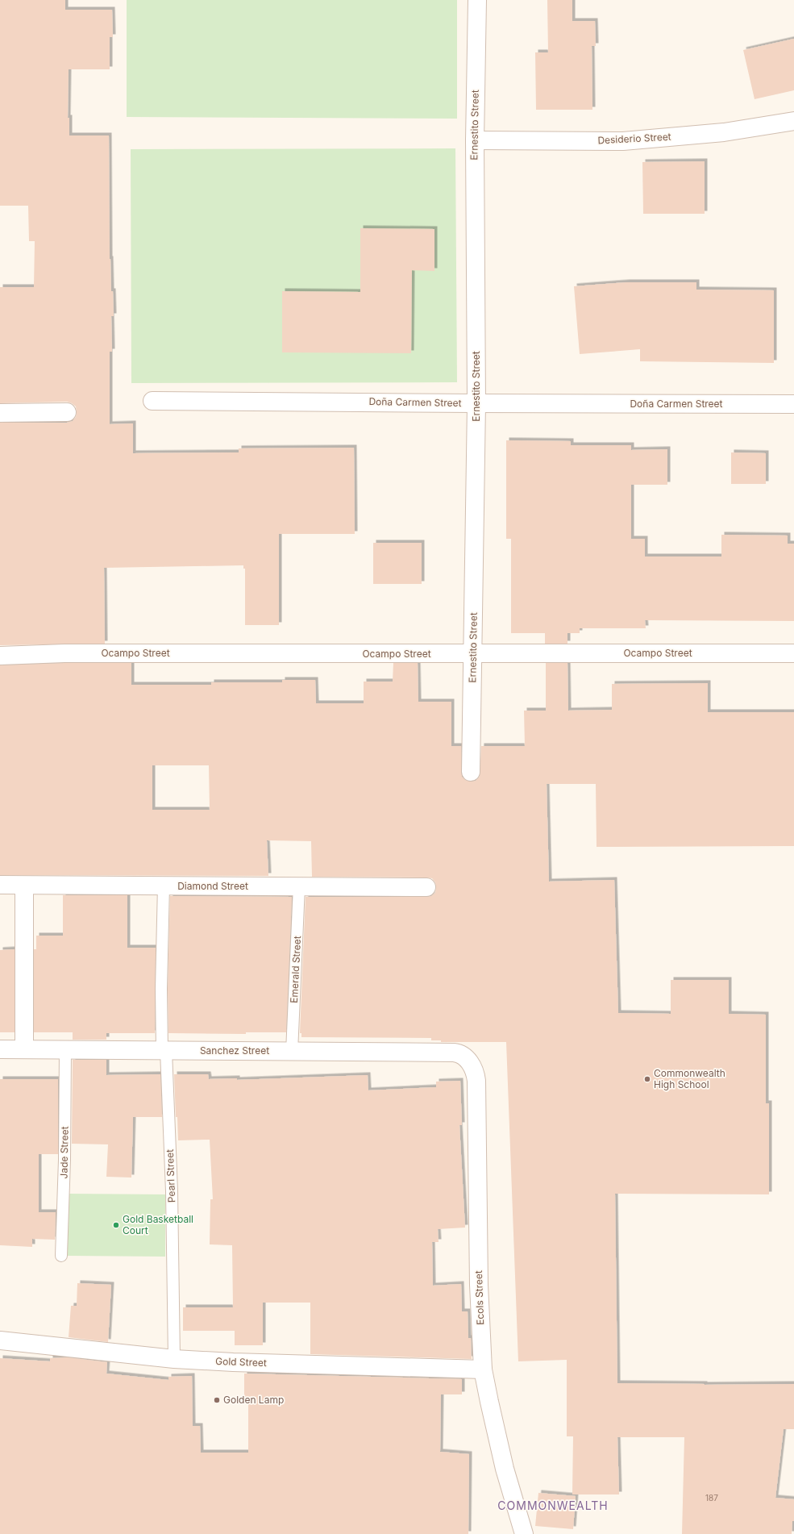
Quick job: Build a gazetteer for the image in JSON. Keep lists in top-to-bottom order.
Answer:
{
  "streets": {
    "street": [
      "Ernestito Street",
      "Desiderio Street",
      "Doña Carmen Street",
      "Ocampo Street",
      "Diamond Street",
      "Sanchez Street",
      "Ecols Street",
      "Gold Street"
    ],
    "lane": ["Emerald Street", "Jade Street", "Pearl Street"]
  },
  "crossings": [
    ["Ernestito Street", "Desiderio Street"],
    ["Ernestito Street", "Doña Carmen Street"],
    ["Ernestito Street", "Ocampo Street"],
    ["Diamond Street", "Emerald Street"],
    ["Diamond Street", "Pearl Street"],
    ["Emerald Street", "Sanchez Street"],
    ["Sanchez Street", "Jade Street"],
    ["Sanchez Street", "Pearl Street"],
    ["Sanchez Street", "Ecols Street"],
    ["Pearl Street", "Gold Street"],
    ["Ecols Street", "Gold Street"]
  ],
  "districts": ["COMMONWEALTH"],
  "places": ["Commonwealth High School", "Gold Basketball Court", "Golden Lamp"],
  "house_numbers": ["187"]
}
